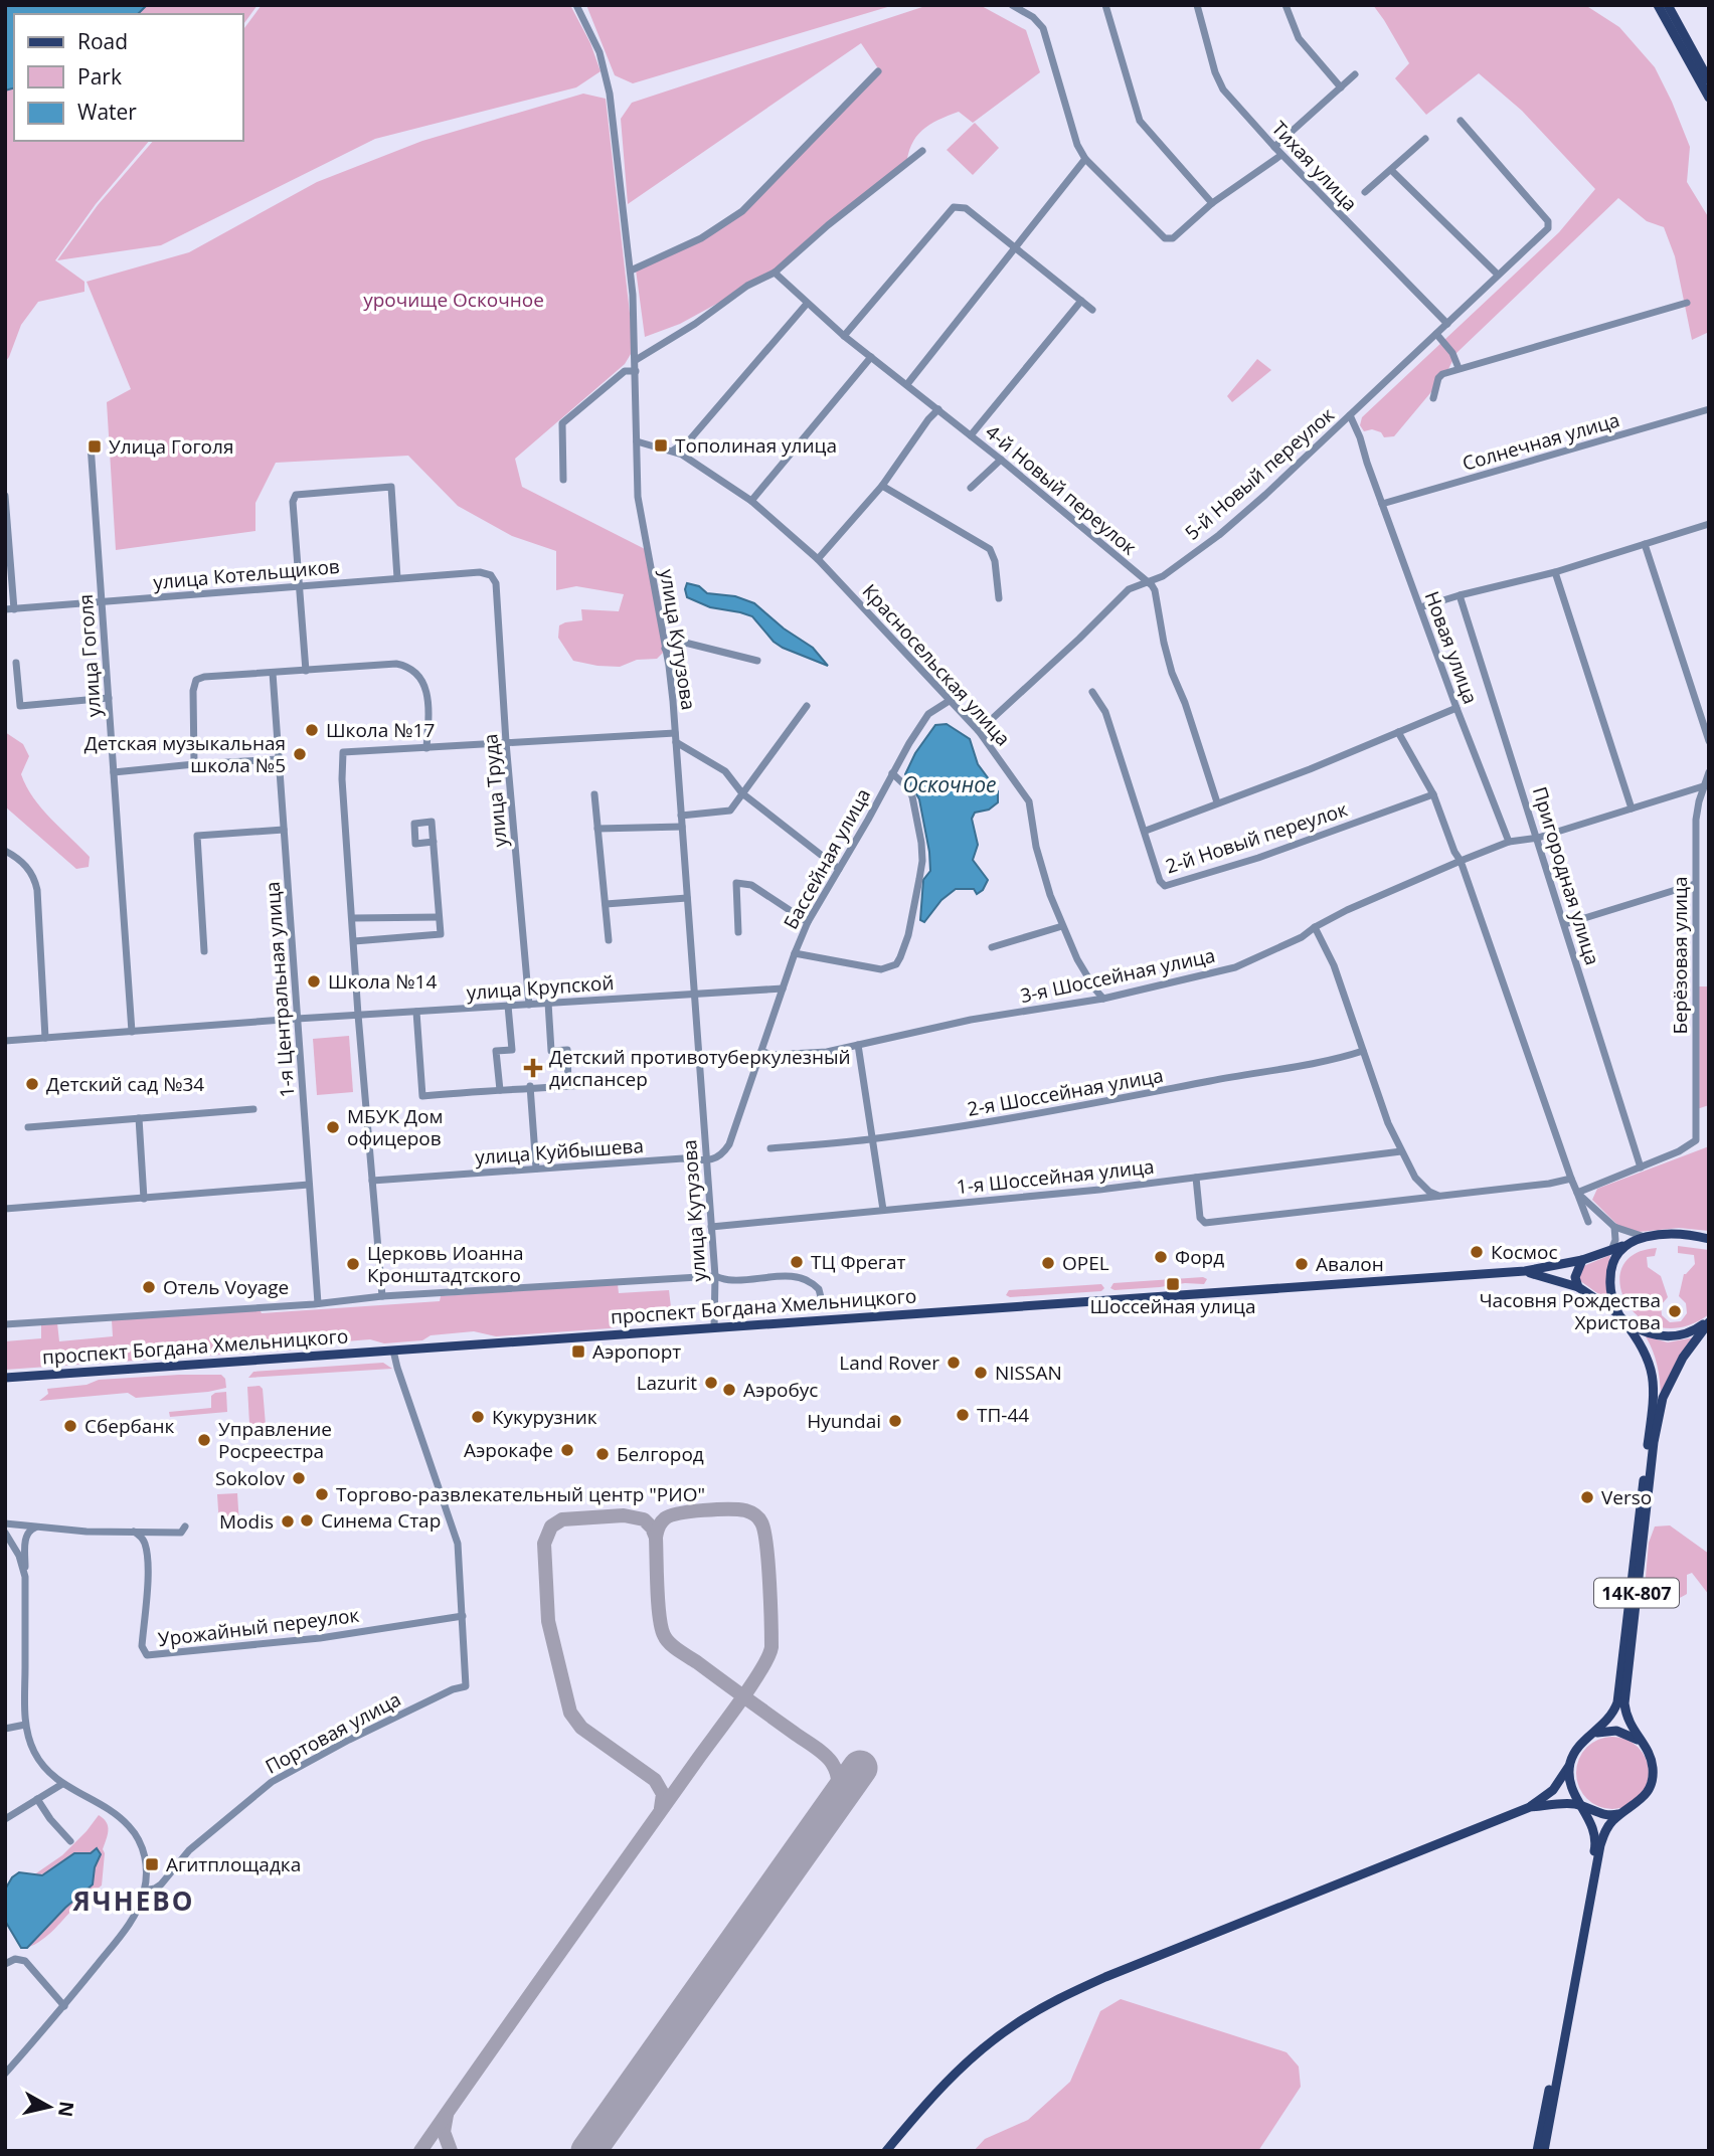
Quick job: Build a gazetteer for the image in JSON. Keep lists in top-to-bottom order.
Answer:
{
  "streets": {
    "main road": ["проспект Богдана Хмельницкого", "14К-807"],
    "street": [
      "Тихая улица",
      "Солнечная улица",
      "5-й Новый переулок",
      "4-й Новый переулок",
      "улица Котельщиков",
      "улица Кутузова",
      "Новая улица",
      "улица Гоголя",
      "Красносельская улица",
      "улица Труда",
      "2-й Новый переулок",
      "Бассейная улица",
      "Пригородная улица",
      "Берёзовая улица",
      "3-я Шоссейная улица",
      "улица Крупской",
      "1-я Центральная улица",
      "2-я Шоссейная улица",
      "улица Куйбышева",
      "1-я Шоссейная улица",
      "Урожайный переулок",
      "Портовая улица"
    ]
  },
  "crossings": [
    ["Тихая улица", "5-й Новый переулок"],
    ["Солнечная улица", "Новая улица"],
    ["5-й Новый переулок", "4-й Новый переулок"],
    ["5-й Новый переулок", "Новая улица"],
    ["5-й Новый переулок", "Красносельская улица"],
    ["улица Котельщиков", "улица Гоголя"],
    ["улица Котельщиков", "улица Труда"],
    ["улица Кутузова", "Красносельская улица"],
    ["улица Кутузова", "Бассейная улица"],
    ["улица Кутузова", "улица Крупской"],
    ["улица Кутузова", "улица Куйбышева"],
    ["улица Кутузова", "1-я Шоссейная улица"],
    ["улица Кутузова", "проспект Богдана Хмельницкого"],
    ["улица Гоголя", "улица Крупской"],
    ["Красносельская улица", "Бассейная улица"],
    ["Красносельская улица", "3-я Шоссейная улица"],
    ["улица Труда", "улица Крупской"],
    ["Бассейная улица", "3-я Шоссейная улица"],
    ["Бассейная улица", "улица Крупской"],
    ["Бассейная улица", "улица Куйбышева"],
    ["Пригородная улица", "Берёзовая улица"],
    ["улица Крупской", "1-я Центральная улица"],
    ["проспект Богдана Хмельницкого", "14К-807"],
    ["Урожайный переулок", "Портовая улица"]
  ],
  "districts": ["ЯЧНЕВО"],
  "water": ["Оскочное"],
  "parks": ["урочище Оскочное"],
  "places": {
    "transit": [
      "Тополиная улица",
      "Улица Гоголя",
      "Шоссейная улица",
      "Аэропорт",
      "Агитплощадка"
    ],
    "other": [
      "Школа №17",
      "Детская музыкальная школа №5",
      "Школа №14",
      "Детский сад №34",
      "МБУК Дом офицеров",
      "Космос",
      "Форд",
      "ТЦ Фрегат",
      "OPEL",
      "Церковь Иоанна Кронштадтского",
      "Авалон",
      "Отель Voyage",
      "Часовня Рождества Христова",
      "Land Rover",
      "NISSAN",
      "Lazurit",
      "Аэробус",
      "ТП-44",
      "Кукурузник",
      "Hyundai",
      "Сбербанк",
      "Управление Росреестра",
      "Аэрокафе",
      "Белгород",
      "Sokolov",
      "Торгово-развлекательный центр \"РИО\"",
      "Verso",
      "Синема Стар",
      "Modis"
    ],
    "health": ["Детский противотуберкулезный диспансер"]
  },
  "legend": ["Road", "Park", "Water"],
  "north": "right"
}
